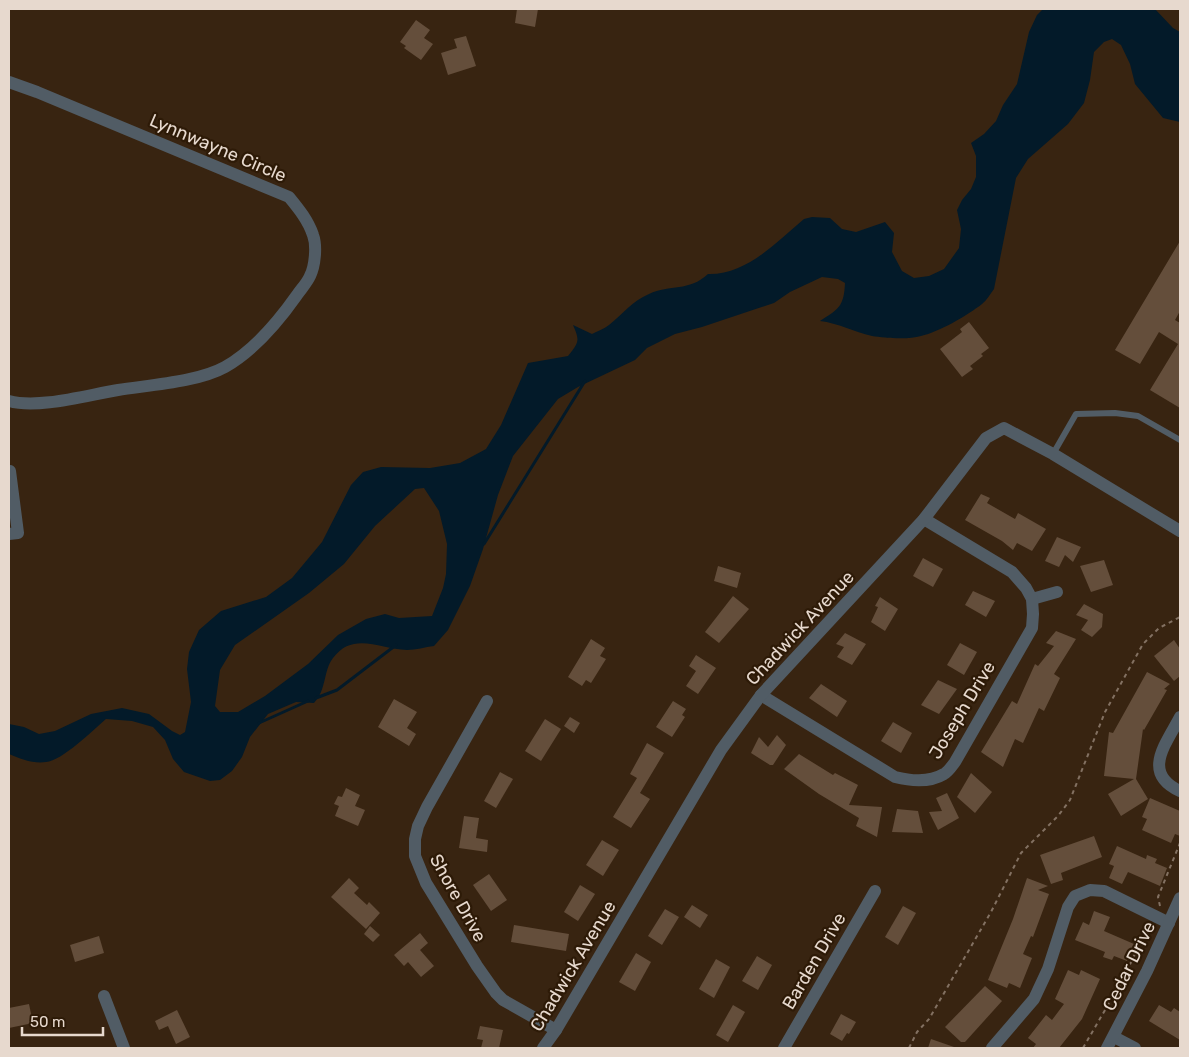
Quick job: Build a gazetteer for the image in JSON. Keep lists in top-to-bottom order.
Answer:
{
  "streets": {
    "street": [
      "Lynnwayne Circle",
      "Chadwick Avenue",
      "Joseph Drive",
      "Shore Drive",
      "Barden Drive",
      "Cedar Drive"
    ]
  },
  "crossings": [
    ["Chadwick Avenue", "Joseph Drive"],
    ["Chadwick Avenue", "Shore Drive"]
  ],
  "scale_bar": "50 m"
}
